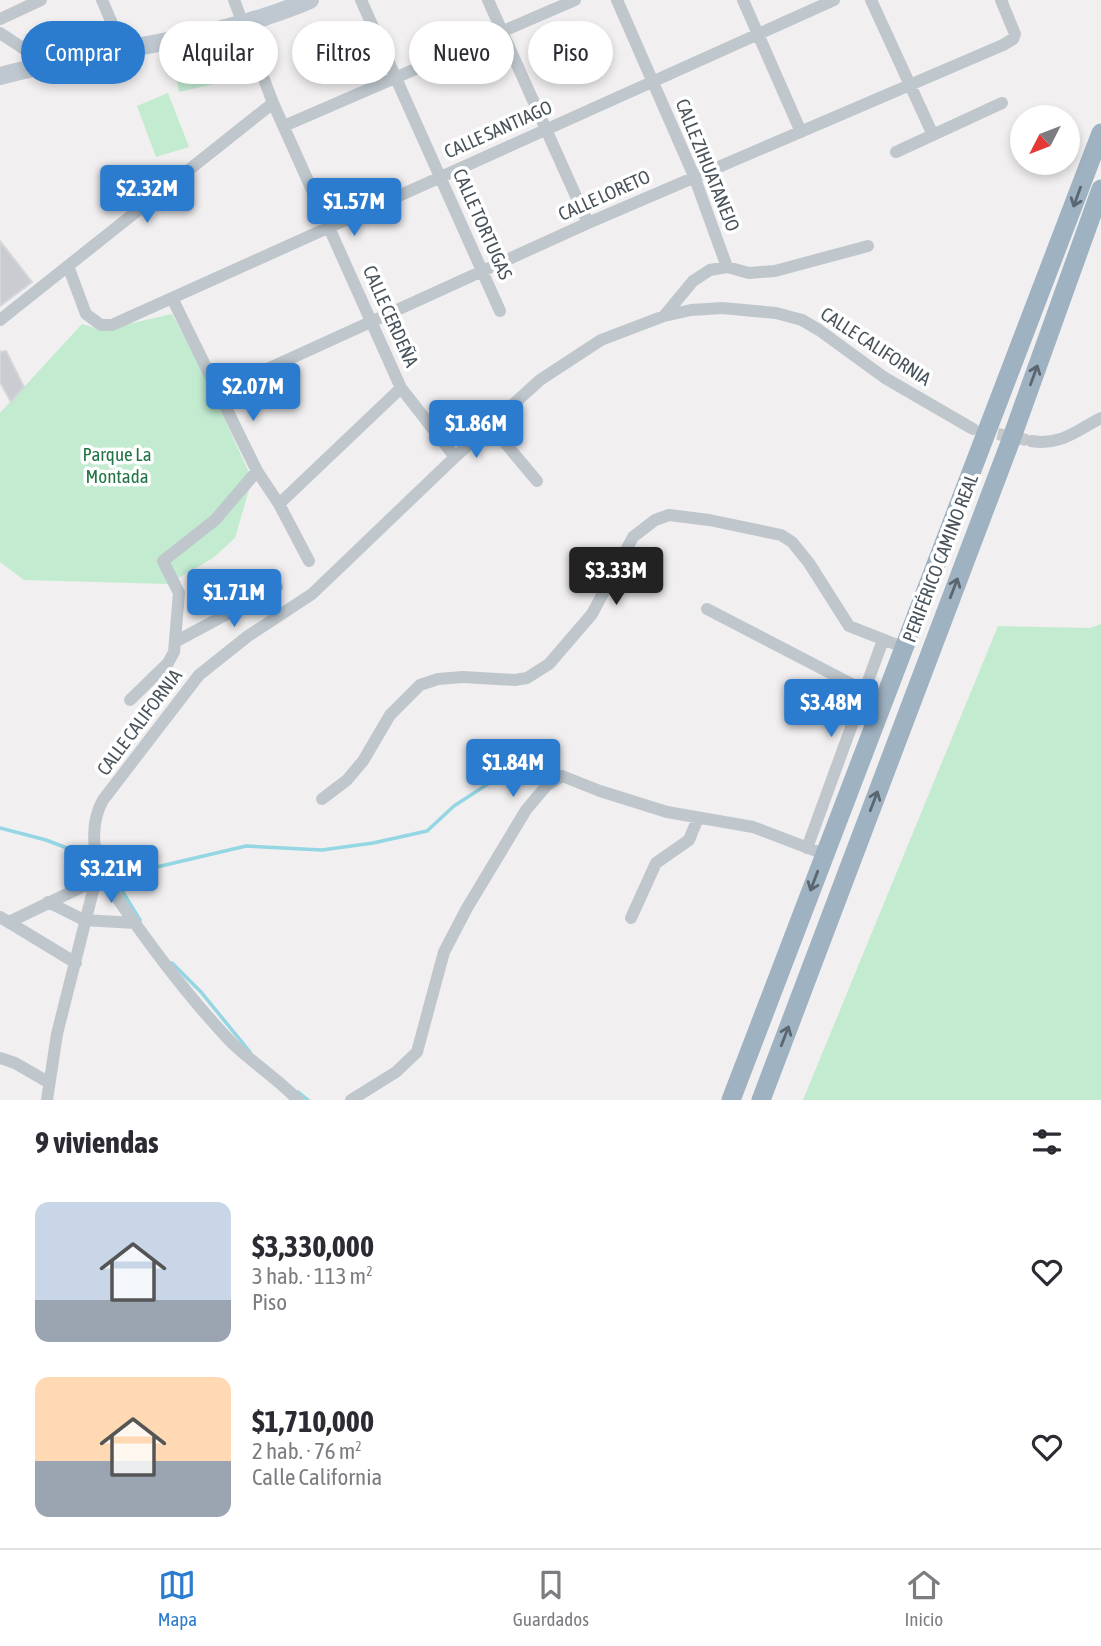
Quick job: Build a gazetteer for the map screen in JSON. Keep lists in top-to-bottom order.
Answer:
{
  "streets": {
    "highway": ["PERIFÉRICO CAMINO REAL"],
    "street": [
      "CALLE SANTIAGO",
      "CALLE ZIHUATANEJO",
      "CALLE LORETO",
      "CALLE TORTUGAS",
      "CALLE CERDEÑA",
      "CALLE CALIFORNIA"
    ]
  },
  "crossings": [
    ["CALLE SANTIAGO", "CALLE ZIHUATANEJO"],
    ["CALLE SANTIAGO", "CALLE TORTUGAS"],
    ["CALLE SANTIAGO", "CALLE CERDEÑA"],
    ["CALLE ZIHUATANEJO", "CALLE LORETO"],
    ["CALLE LORETO", "CALLE TORTUGAS"],
    ["CALLE LORETO", "CALLE CERDEÑA"],
    ["CALLE CERDEÑA", "CALLE CALIFORNIA"]
  ],
  "parks": ["Parque La Montada"],
  "north": "bottom left",
  "page": {
    "chip": [
      "Comprar",
      "Alquilar",
      "Filtros",
      "Nuevo",
      "Piso"
    ],
    "price": [
      "$2.32M",
      "$1.57M",
      "$2.07M",
      "$1.86M",
      "$3.33M",
      "$1.71M",
      "$3.48M",
      "$1.84M",
      "$3.21M"
    ],
    "heading": "9 viviendas",
    "list": [
      {
        "name": "$3,330,000",
        "note": "3 hab. · 113 m² · Piso"
      },
      {
        "name": "$1,710,000",
        "note": "2 hab. · 76 m² · Calle California"
      }
    ],
    "tabs": ["Mapa", "Guardados", "Inicio"]
  }
}
